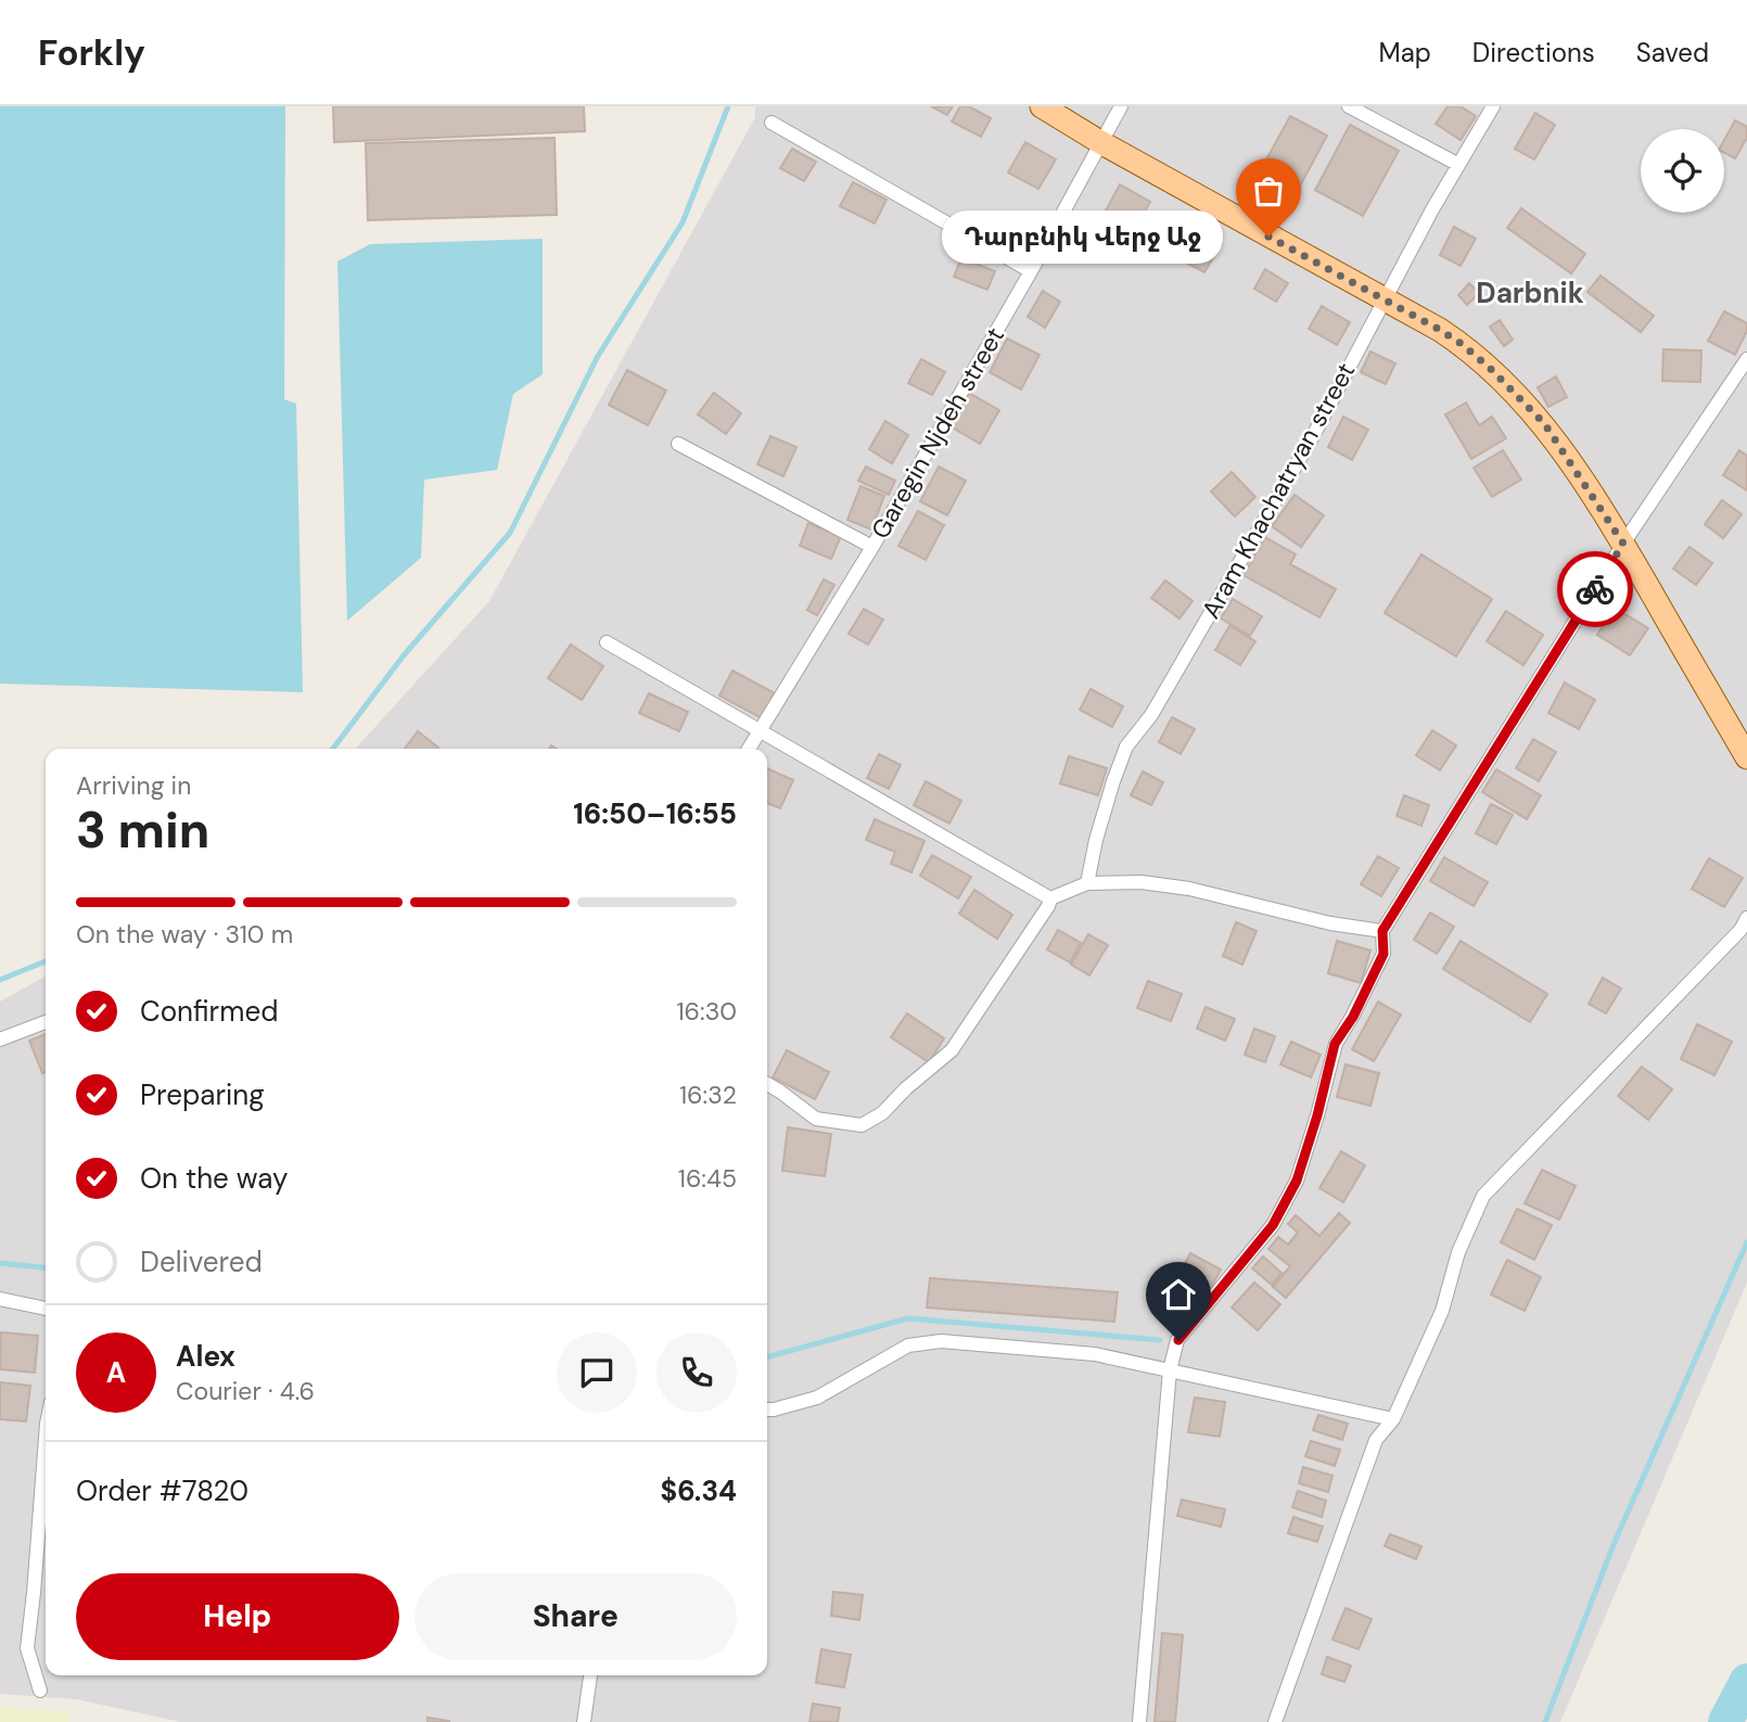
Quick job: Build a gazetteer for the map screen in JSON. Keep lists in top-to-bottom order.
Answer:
{
  "streets": {
    "street": ["Garegin Njdeh street", "Aram Khachatryan street"]
  },
  "districts": ["Darbnik"],
  "places": ["Դարբնիկ Վերջ Աջ"],
  "page": {
    "header": "Forkly",
    "nav": ["Map", "Directions", "Saved"],
    "bubble": "Դարբնիկ Վերջ Աջ",
    "heading": ["3 min", "Arriving in", "16:50–16:55"],
    "panel": [
      "Alex",
      "Courier · 4.6",
      "Order #7820",
      "$6.34"
    ],
    "bar": "On the way · 310 m",
    "list": [
      ["Confirmed", "16:30"],
      ["Preparing", "16:32"],
      ["On the way", "16:45"],
      "Delivered"
    ],
    "round": "A",
    "buttons": ["Help", "Share"]
  }
}
